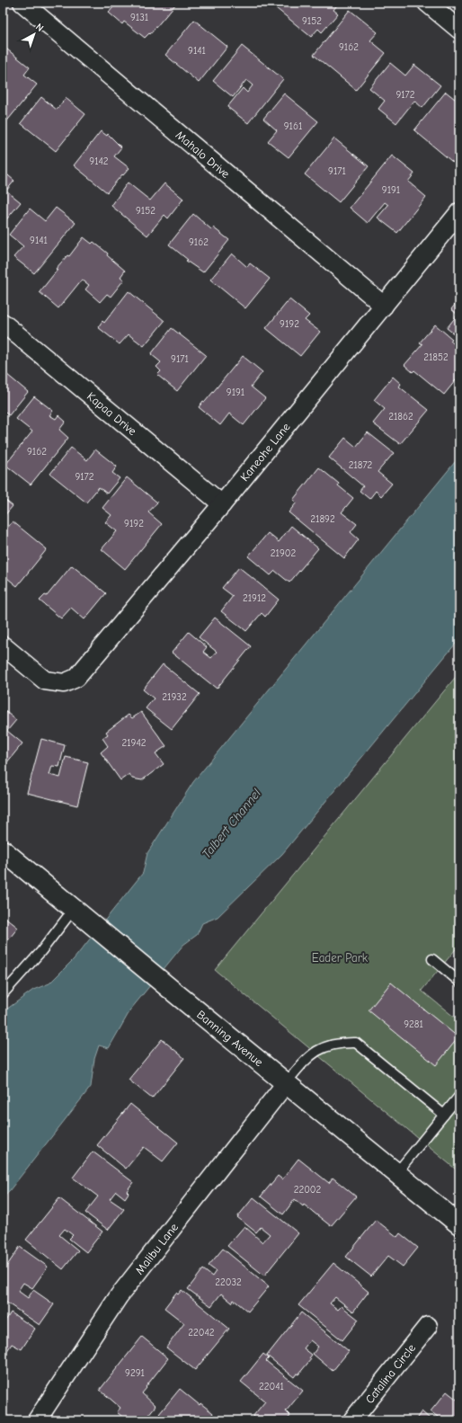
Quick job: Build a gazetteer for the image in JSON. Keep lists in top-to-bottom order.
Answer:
{
  "streets": {
    "street": [
      "Mahalo Drive",
      "Kapaa Drive",
      "Kaneohe Lane",
      "Banning Avenue",
      "Malibu Lane",
      "Catalina Circle"
    ]
  },
  "crossings": [
    ["Mahalo Drive", "Kaneohe Lane"],
    ["Kapaa Drive", "Kaneohe Lane"],
    ["Banning Avenue", "Malibu Lane"]
  ],
  "water": ["Talbert Channel"],
  "parks": ["Eader Park"],
  "house_numbers": [
    "9131",
    "9152",
    "9162",
    "9141",
    "9172",
    "9161",
    "9142",
    "9171",
    "9191",
    "9152",
    "9141",
    "9162",
    "9192",
    "21852",
    "9171",
    "9191",
    "21862",
    "9162",
    "21872",
    "9172",
    "21892",
    "9192",
    "21902",
    "21912",
    "21932",
    "21942",
    "9281",
    "22002",
    "22032",
    "22042",
    "9291",
    "22041"
  ],
  "north": "top right"
}
